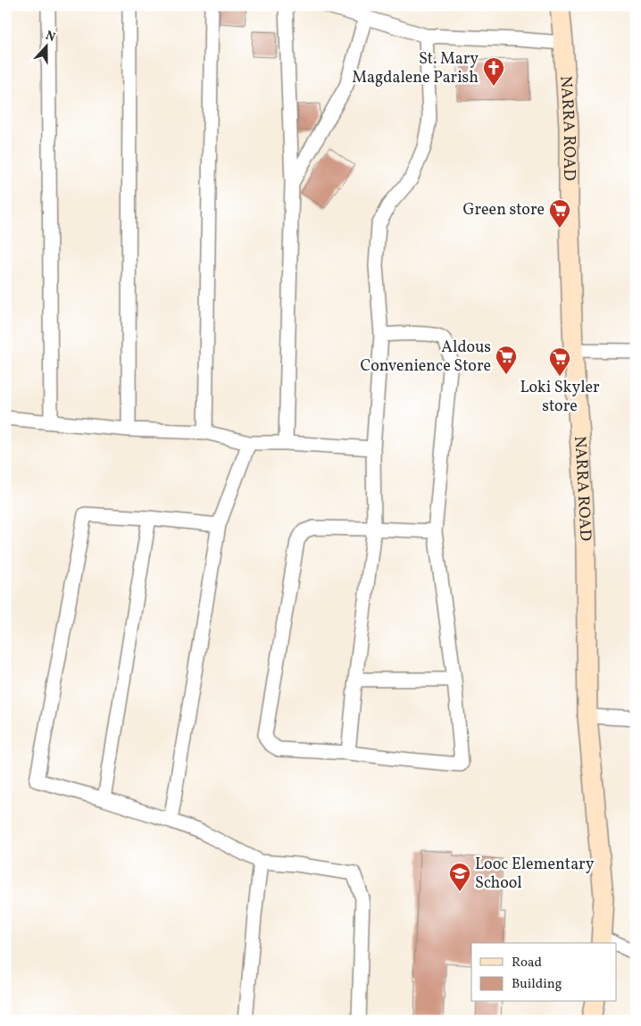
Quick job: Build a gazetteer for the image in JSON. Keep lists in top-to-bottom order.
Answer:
{
  "streets": {
    "main road": ["NARRA ROAD"]
  },
  "places": {
    "church": ["St. Mary Magdalene Parish"],
    "supermarket": ["Green store", "Aldous Convenience Store", "Loki Skyler store"],
    "school or university": ["Looc Elementary School"]
  },
  "legend": ["Road", "Building"],
  "north": "top"
}
